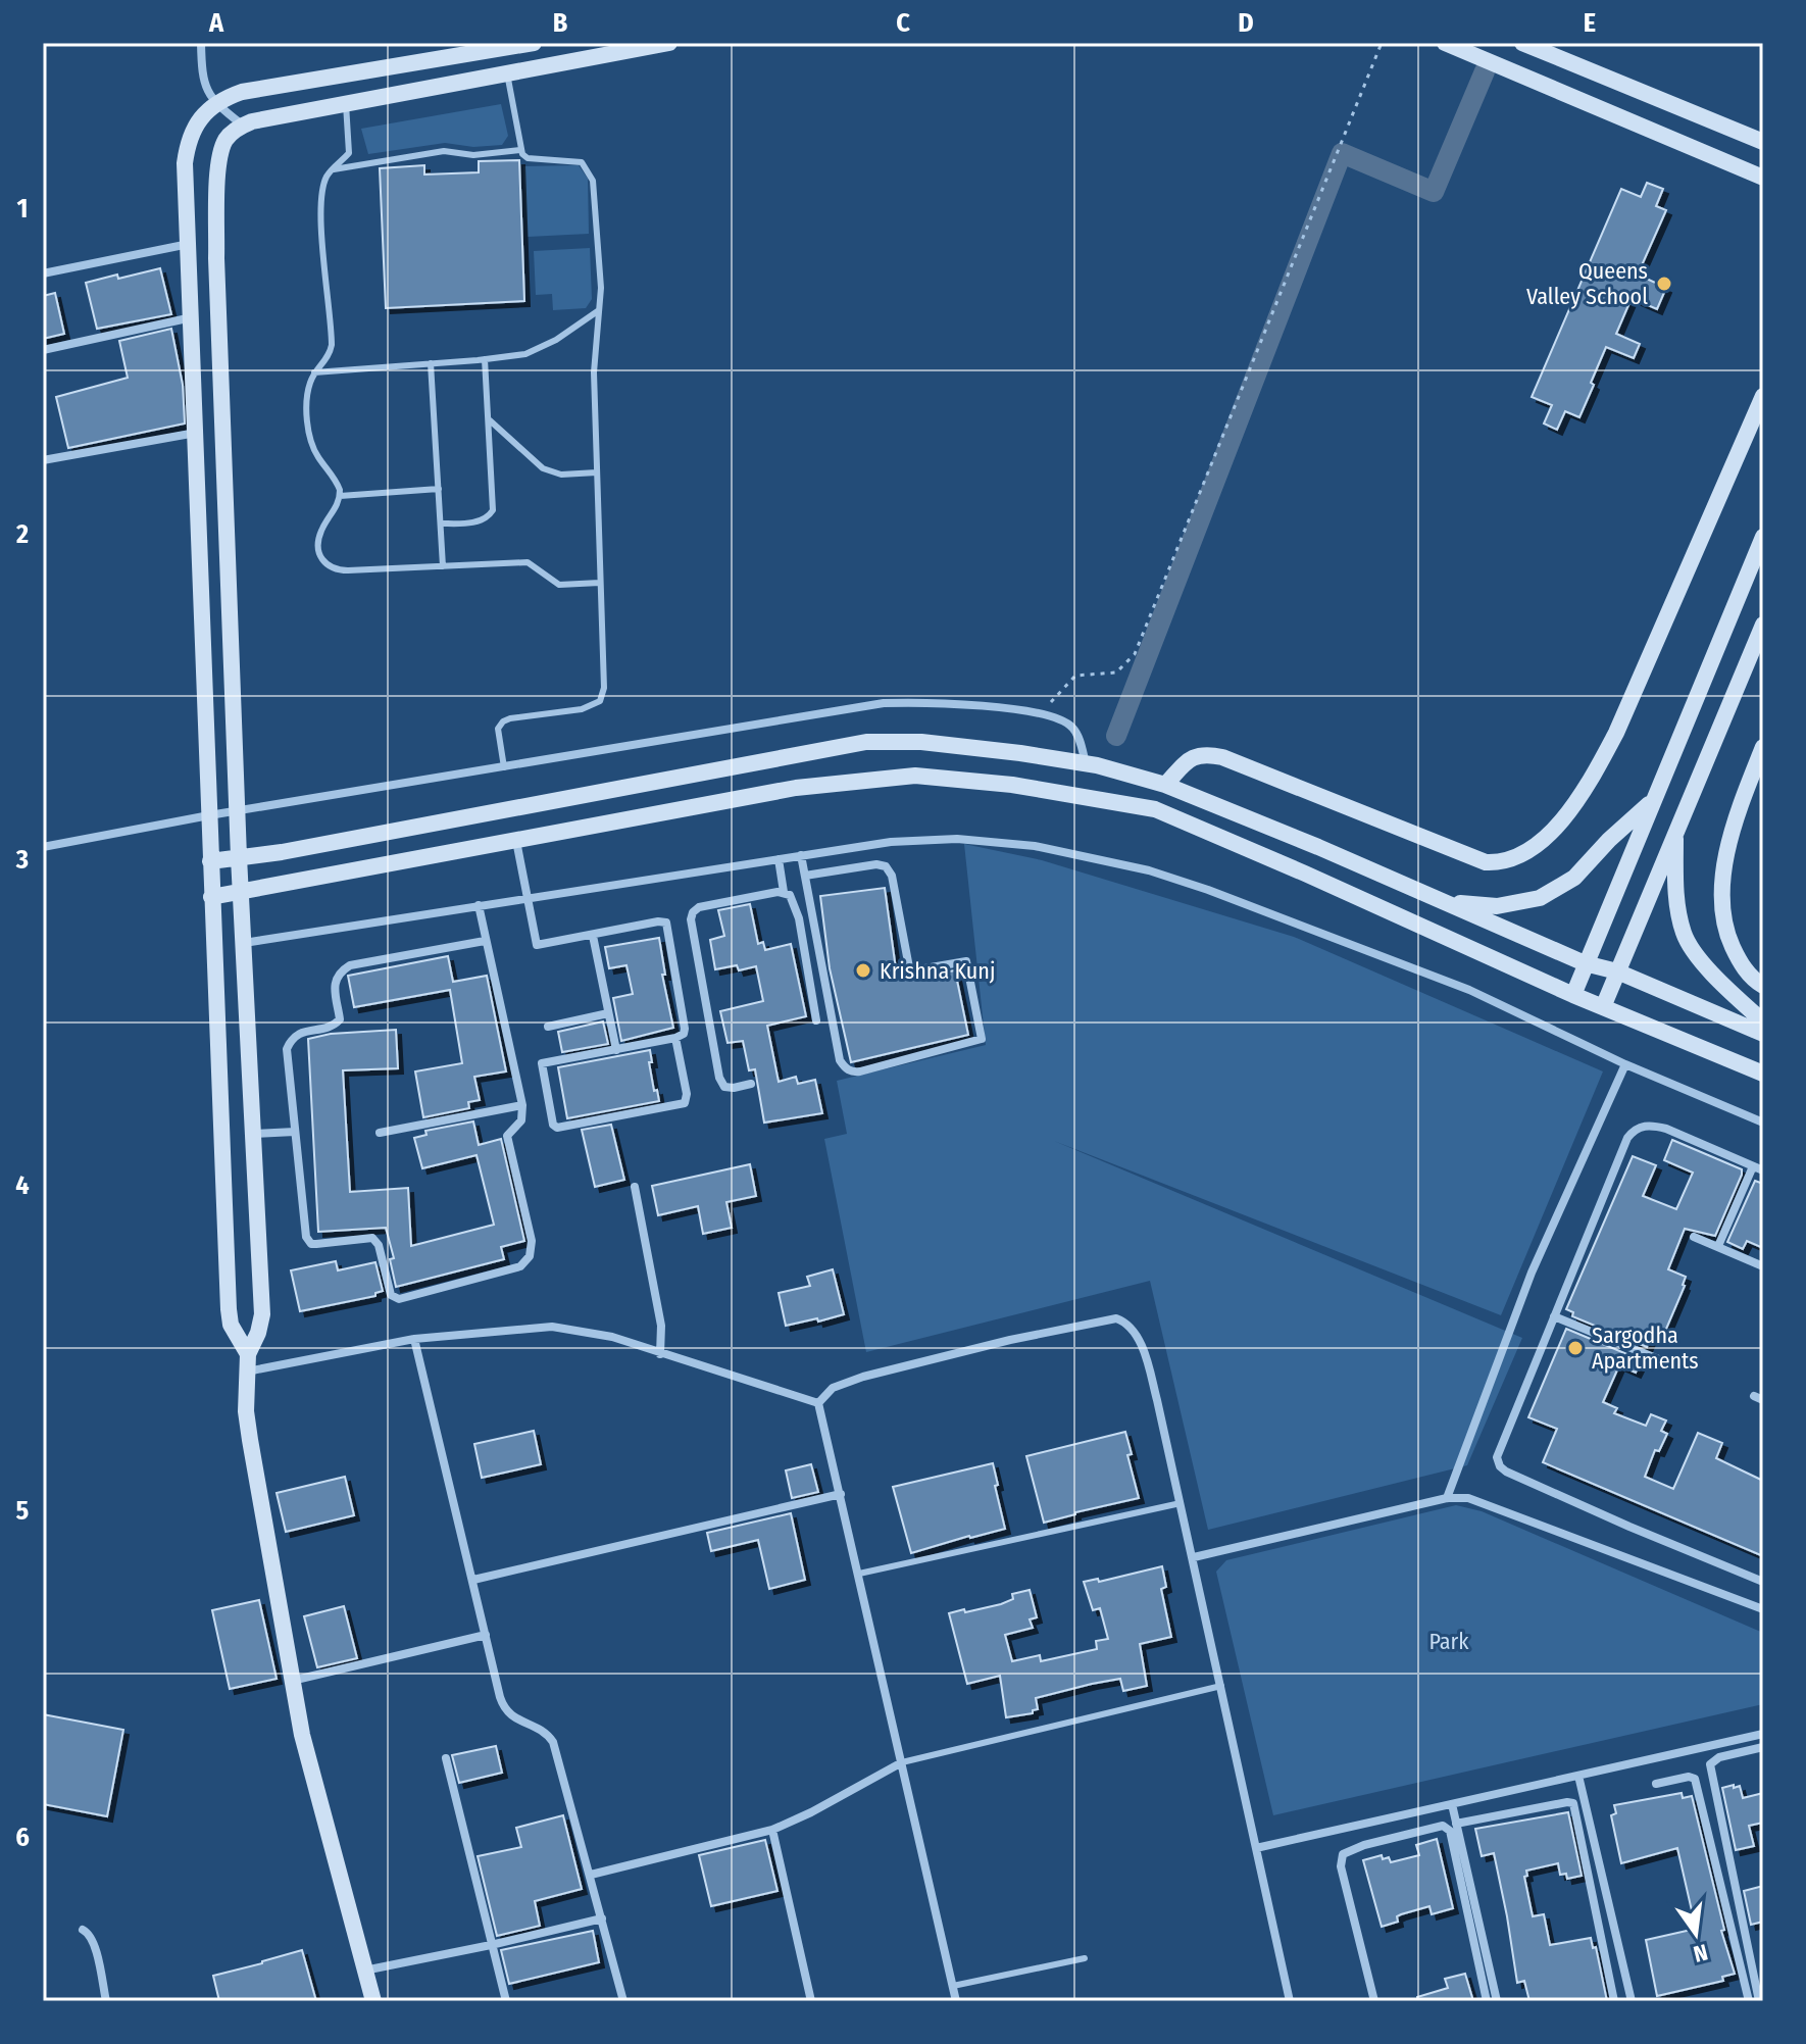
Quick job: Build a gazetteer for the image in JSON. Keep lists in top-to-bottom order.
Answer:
{
  "parks": ["Park"],
  "places": ["Queens Valley School", "Krishna Kunj", "Sargodha Apartments"],
  "north": "bottom",
  "grid": {
    "columns": [
      "A",
      "B",
      "C",
      "D",
      "E"
    ],
    "rows": [
      "1",
      "2",
      "3",
      "4",
      "5",
      "6"
    ]
  }
}
